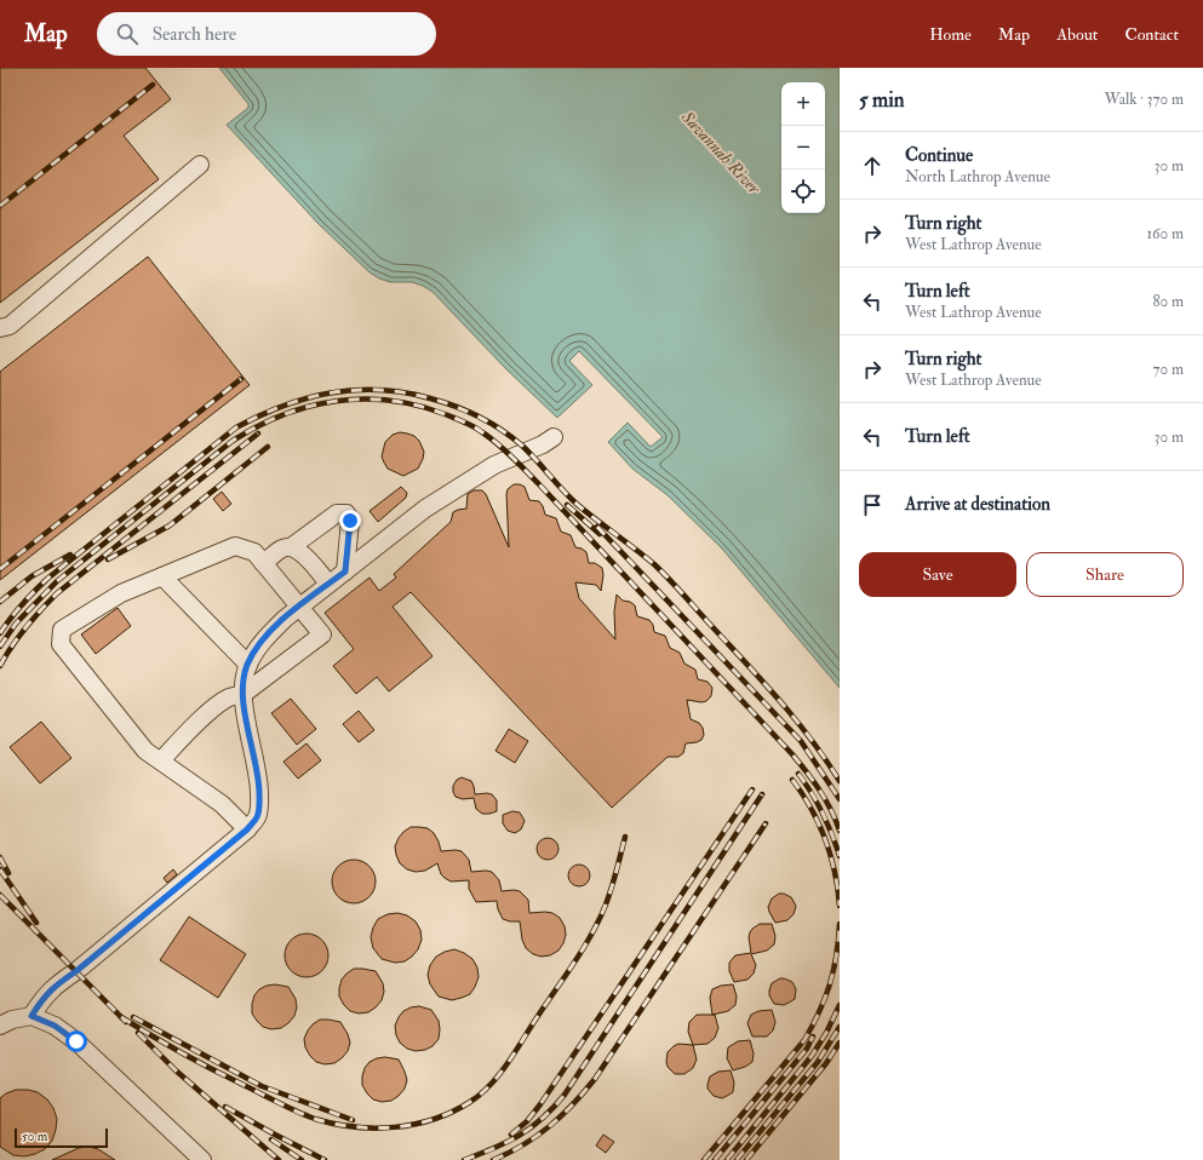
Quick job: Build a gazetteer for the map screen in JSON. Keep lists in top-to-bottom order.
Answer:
{
  "water": ["Savannah River"],
  "scale_bar": "50 m",
  "page": {
    "header": "Map",
    "search": "Search here",
    "nav": [
      "Home",
      "Map",
      "About",
      "Contact"
    ],
    "heading": ["5 min", "Walk · 370 m"],
    "map_buttons": ["+", "−"],
    "list": [
      ["Continue", "North Lathrop Avenue", "30 m"],
      ["Turn right", "West Lathrop Avenue", "160 m"],
      ["Turn left", "West Lathrop Avenue", "80 m"],
      ["Turn right", "West Lathrop Avenue", "70 m"],
      ["Turn left", "30 m"],
      "Arrive at destination"
    ],
    "buttons": ["Save", "Share"],
    "scale": "50 m"
  }
}
